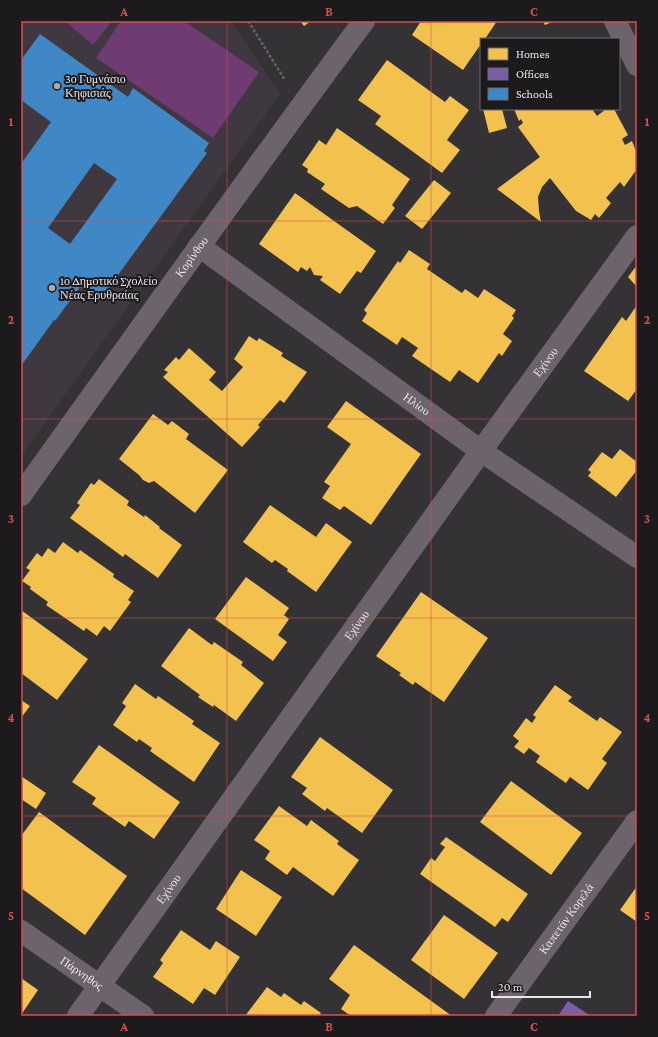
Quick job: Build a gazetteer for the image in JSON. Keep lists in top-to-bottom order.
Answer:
{
  "streets": {
    "street": [
      "Κορίνθου",
      "Εχίνου",
      "Ηλίου",
      "Καπετάν Κορελά",
      "Πάρνηθος"
    ]
  },
  "crossings": [
    ["Κορίνθου", "Ηλίου"],
    ["Εχίνου", "Ηλίου"],
    ["Εχίνου", "Πάρνηθος"]
  ],
  "places": ["3ο Γυμνάσιο Κηφισιάς", "1ο Δημοτικό Σχολείο Νέας Ερυθραίας"],
  "legend": ["Homes", "Offices", "Schools"],
  "scale_bar": "20 m",
  "grid": {
    "columns": ["A", "B", "C"],
    "rows": [
      "1",
      "2",
      "3",
      "4",
      "5"
    ]
  }
}
